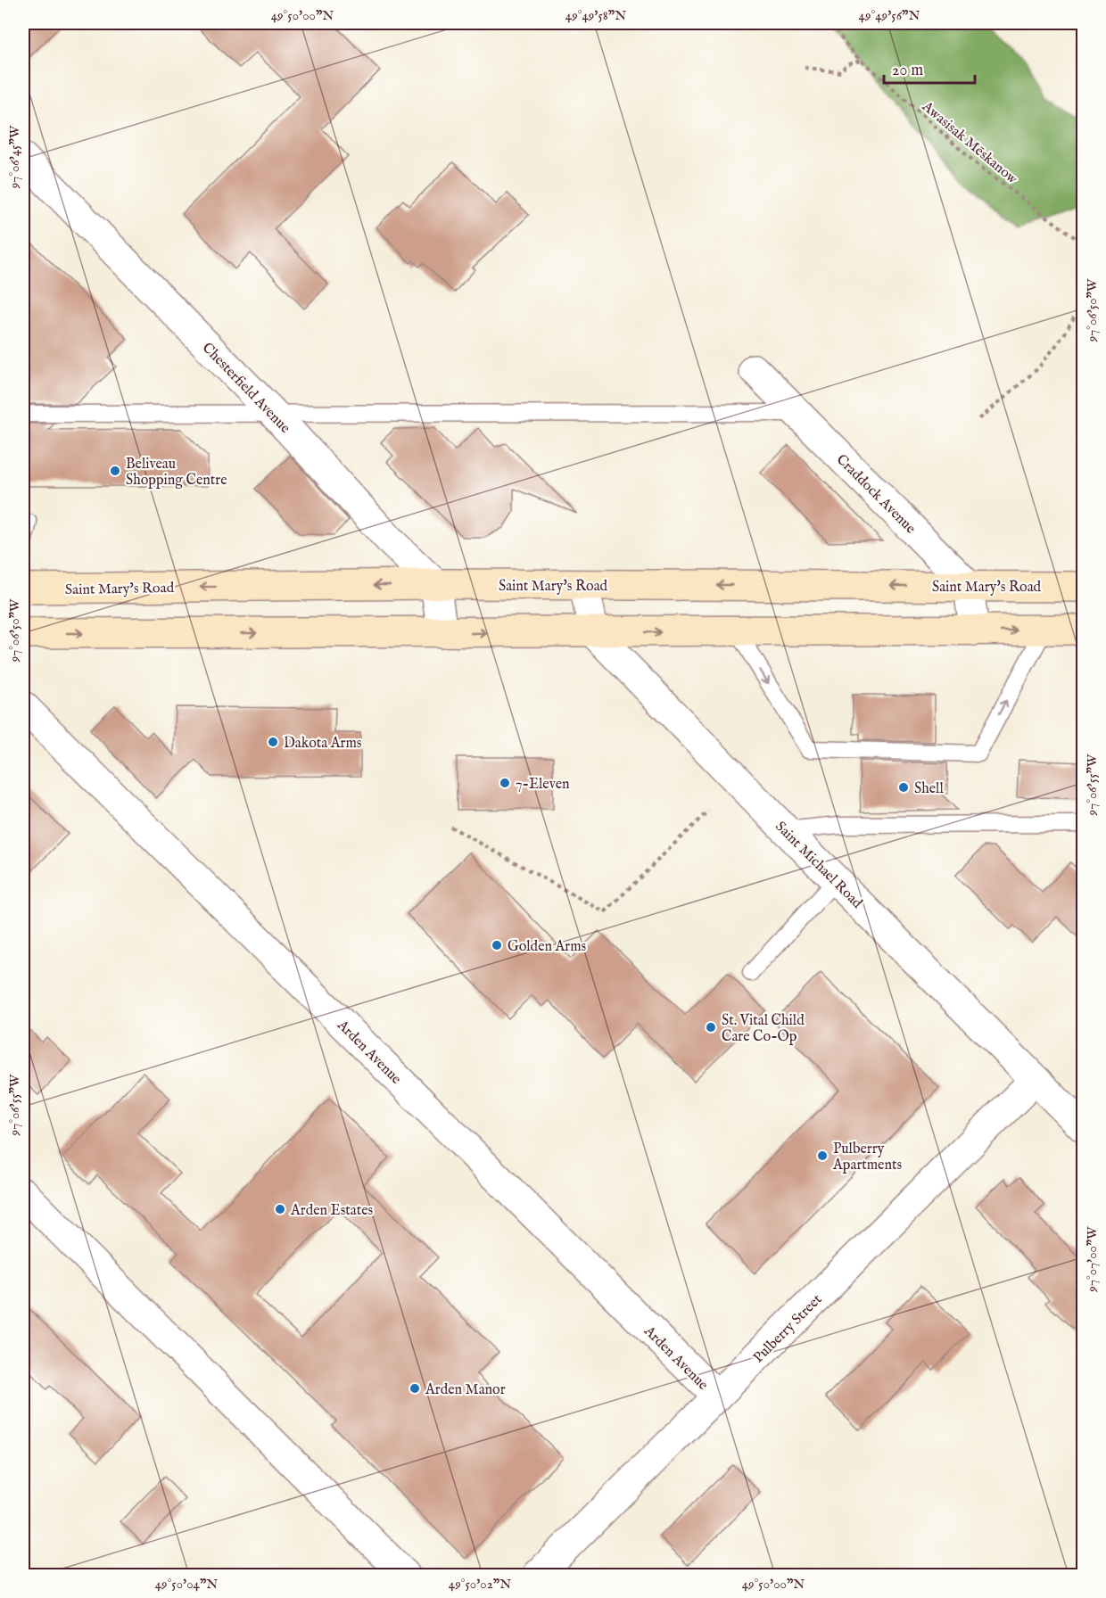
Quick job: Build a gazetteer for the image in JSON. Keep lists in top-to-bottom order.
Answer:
{
  "streets": {
    "main road": ["Saint Mary's Road"],
    "street": [
      "Chesterfield Avenue",
      "Craddock Avenue",
      "Saint Michael Road",
      "Arden Avenue",
      "Pulberry Street"
    ],
    "path": ["Awasisak Mēskanow"]
  },
  "crossings": [
    ["Chesterfield Avenue", "Saint Mary's Road"],
    ["Craddock Avenue", "Saint Mary's Road"],
    ["Saint Michael Road", "Pulberry Street"],
    ["Arden Avenue", "Pulberry Street"]
  ],
  "places": [
    "Beliveau Shopping Centre",
    "Dakota Arms",
    "7-Eleven",
    "Shell",
    "Golden Arms",
    "St. Vital Child Care Co-Op",
    "Pulberry Apartments",
    "Arden Estates",
    "Arden Manor"
  ],
  "scale_bar": "20 m",
  "coordinates": [
    "49°50'00\"N",
    "49°49'58\"N",
    "49°49'56\"N",
    "97°06'45\"W",
    "97°06'50\"W",
    "97°06'55\"W",
    "97°07'00\"W",
    "49°50'04\"N",
    "49°50'02\"N"
  ]
}
